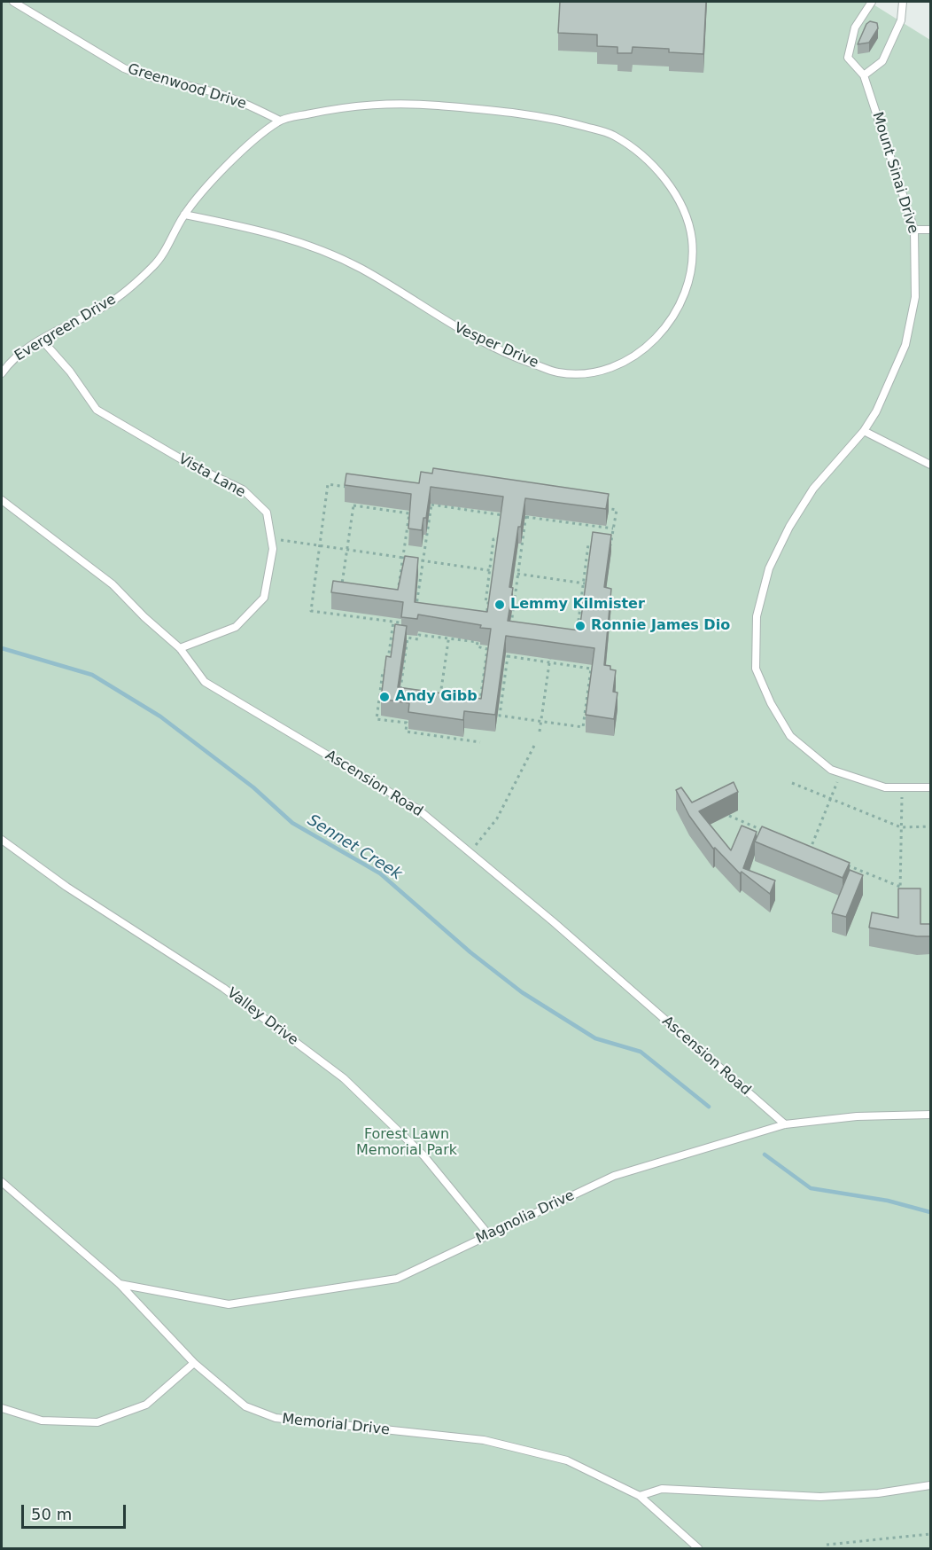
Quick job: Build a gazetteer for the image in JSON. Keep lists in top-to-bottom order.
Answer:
{
  "streets": {
    "lane": [
      "Greenwood Drive",
      "Mount Sinai Drive",
      "Evergreen Drive",
      "Vesper Drive",
      "Vista Lane",
      "Ascension Road",
      "Valley Drive",
      "Magnolia Drive",
      "Memorial Drive"
    ]
  },
  "crossings": [
    ["Greenwood Drive", "Evergreen Drive"],
    ["Greenwood Drive", "Vesper Drive"],
    ["Evergreen Drive", "Vesper Drive"],
    ["Evergreen Drive", "Vista Lane"],
    ["Vista Lane", "Ascension Road"],
    ["Ascension Road", "Magnolia Drive"],
    ["Valley Drive", "Magnolia Drive"],
    ["Magnolia Drive", "Memorial Drive"]
  ],
  "water": ["Sennet Creek"],
  "parks": ["Forest Lawn Memorial Park"],
  "places": ["Lemmy Kilmister", "Ronnie James Dio", "Andy Gibb"],
  "scale_bar": "50 m"
}
